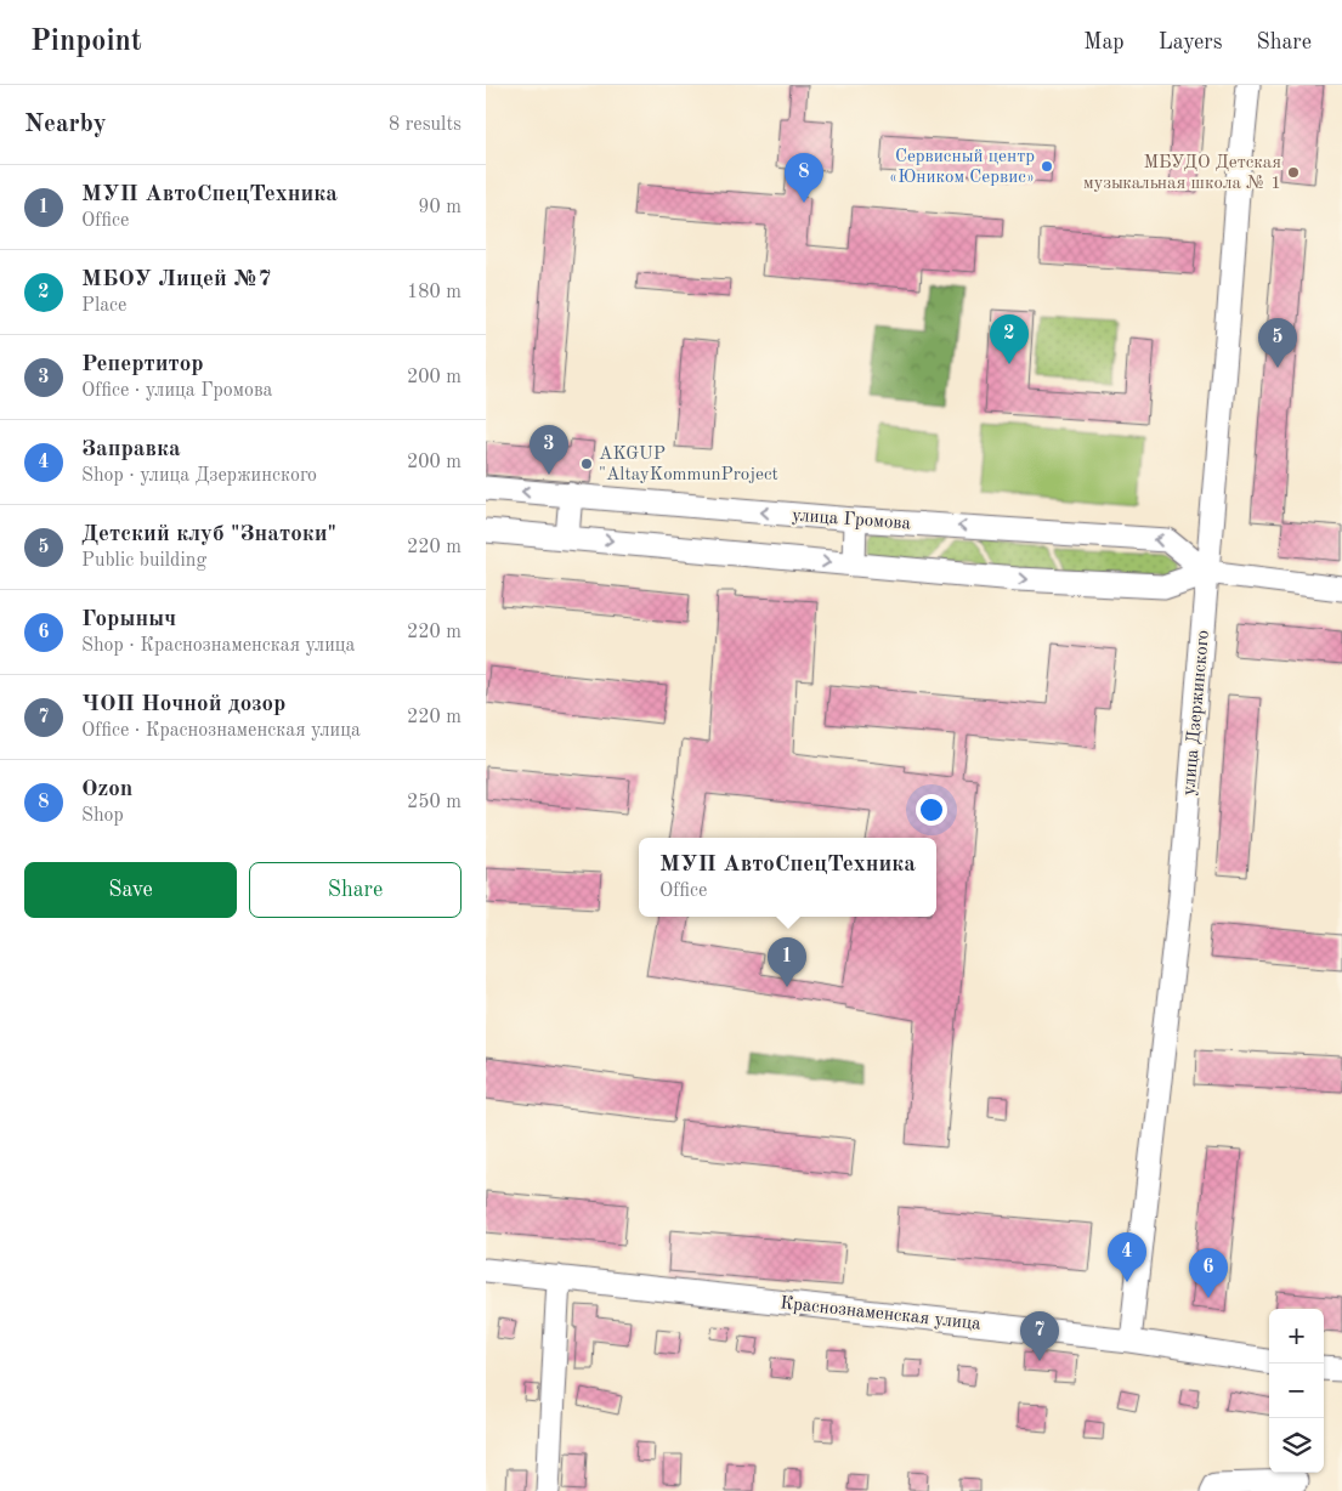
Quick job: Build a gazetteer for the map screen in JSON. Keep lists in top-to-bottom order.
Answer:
{
  "streets": {
    "street": ["улица Громова", "улица Дзержинского", "Краснознаменская улица"]
  },
  "crossings": [
    ["улица Громова", "улица Дзержинского"],
    ["улица Дзержинского", "Краснознаменская улица"]
  ],
  "places": ["Сервисный центр «Юником Сервис»", "МБУДО Детская музыкальная школа № 1", "AKGUP \"AltayKommunProject"],
  "page": {
    "header": "Pinpoint",
    "nav": ["Map", "Layers", "Share"],
    "heading": ["Nearby", "8 results"],
    "pins": [
      "8",
      "2",
      "5",
      "3",
      "1",
      "4",
      "6",
      "7"
    ],
    "list": [
      {
        "mark": "1",
        "name": "МУП АвтоСпецТехника",
        "note": "Office",
        "value": "90 m"
      },
      {
        "mark": "2",
        "name": "МБОУ Лицей №7",
        "note": "Place",
        "value": "180 m"
      },
      {
        "mark": "3",
        "name": "Репертитор",
        "note": "Office · улица Громова",
        "value": "200 m"
      },
      {
        "mark": "4",
        "name": "Заправка",
        "note": "Shop · улица Дзержинского",
        "value": "200 m"
      },
      {
        "mark": "5",
        "name": "Детский клуб \"Знатоки\"",
        "note": "Public building",
        "value": "220 m"
      },
      {
        "mark": "6",
        "name": "Горыныч",
        "note": "Shop · Краснознаменская улица",
        "value": "220 m"
      },
      {
        "mark": "7",
        "name": "ЧОП Ночной дозор",
        "note": "Office · Краснознаменская улица",
        "value": "220 m"
      },
      {
        "mark": "8",
        "name": "Ozon",
        "note": "Shop",
        "value": "250 m"
      }
    ],
    "popup": ["МУП АвтоСпецТехника", "Office"],
    "buttons": ["Save", "Share"],
    "map_buttons": ["+", "−"]
  }
}
